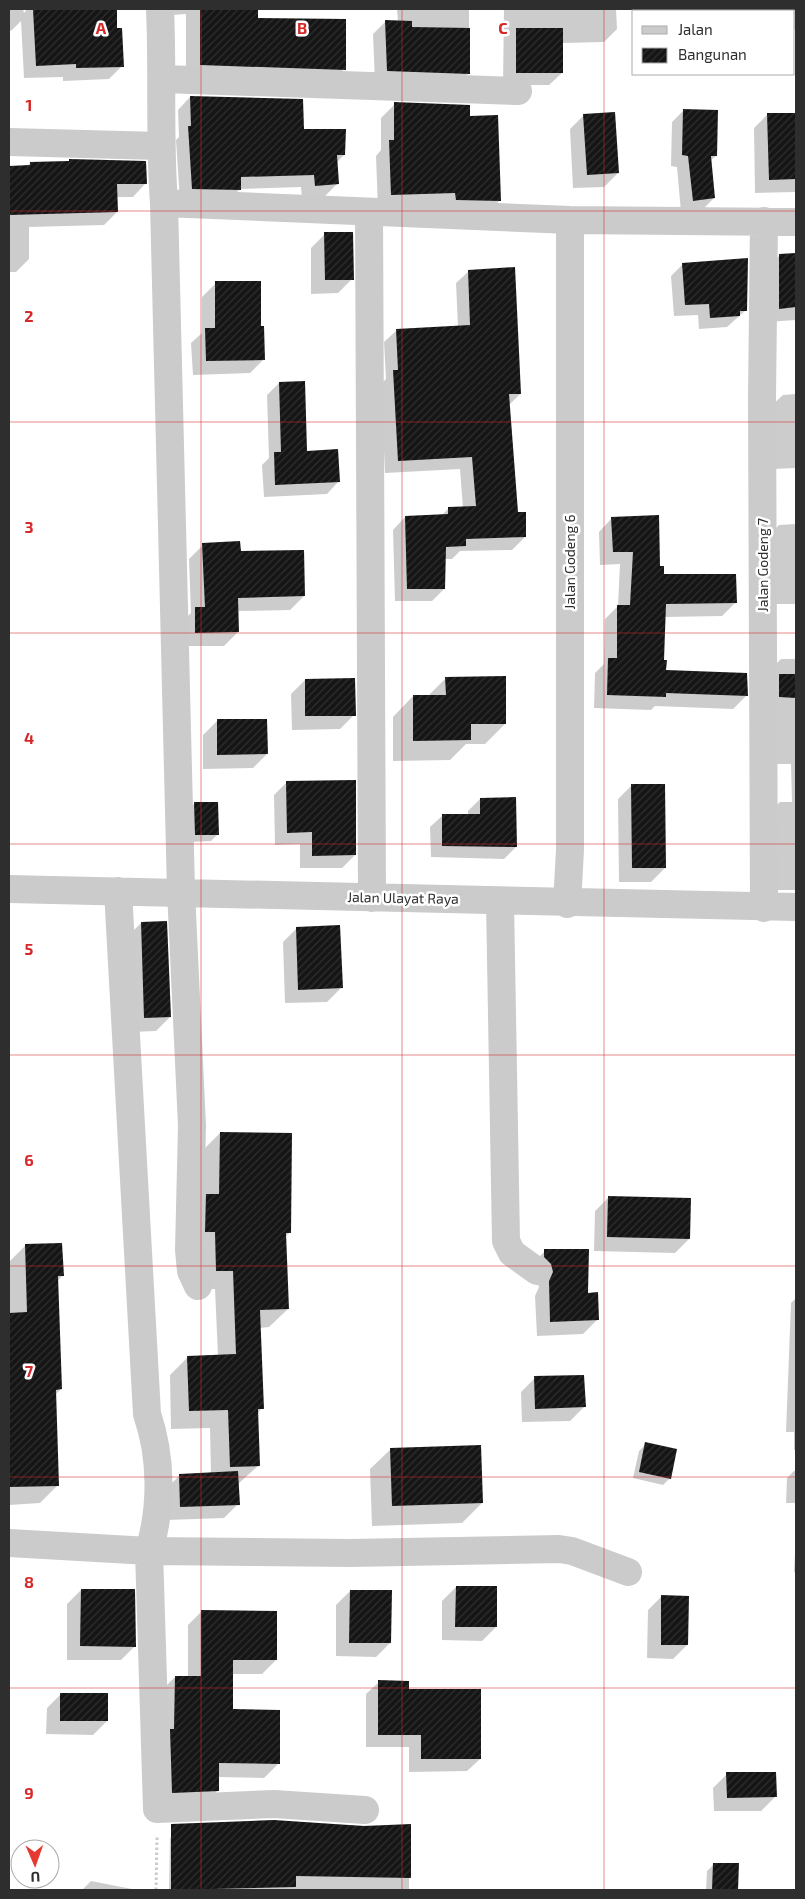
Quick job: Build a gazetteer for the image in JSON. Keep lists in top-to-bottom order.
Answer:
{
  "streets": {
    "street": ["Jalan Godeng 6", "Jalan Godeng 7", "Jalan Ulayat Raya"]
  },
  "crossings": [
    ["Jalan Godeng 6", "Jalan Ulayat Raya"],
    ["Jalan Godeng 7", "Jalan Ulayat Raya"]
  ],
  "legend": ["Jalan", "Bangunan"],
  "north": "bottom",
  "grid": {
    "columns": ["A", "B", "C"],
    "rows": [
      "1",
      "2",
      "3",
      "4",
      "5",
      "6",
      "7",
      "8",
      "9"
    ]
  }
}
